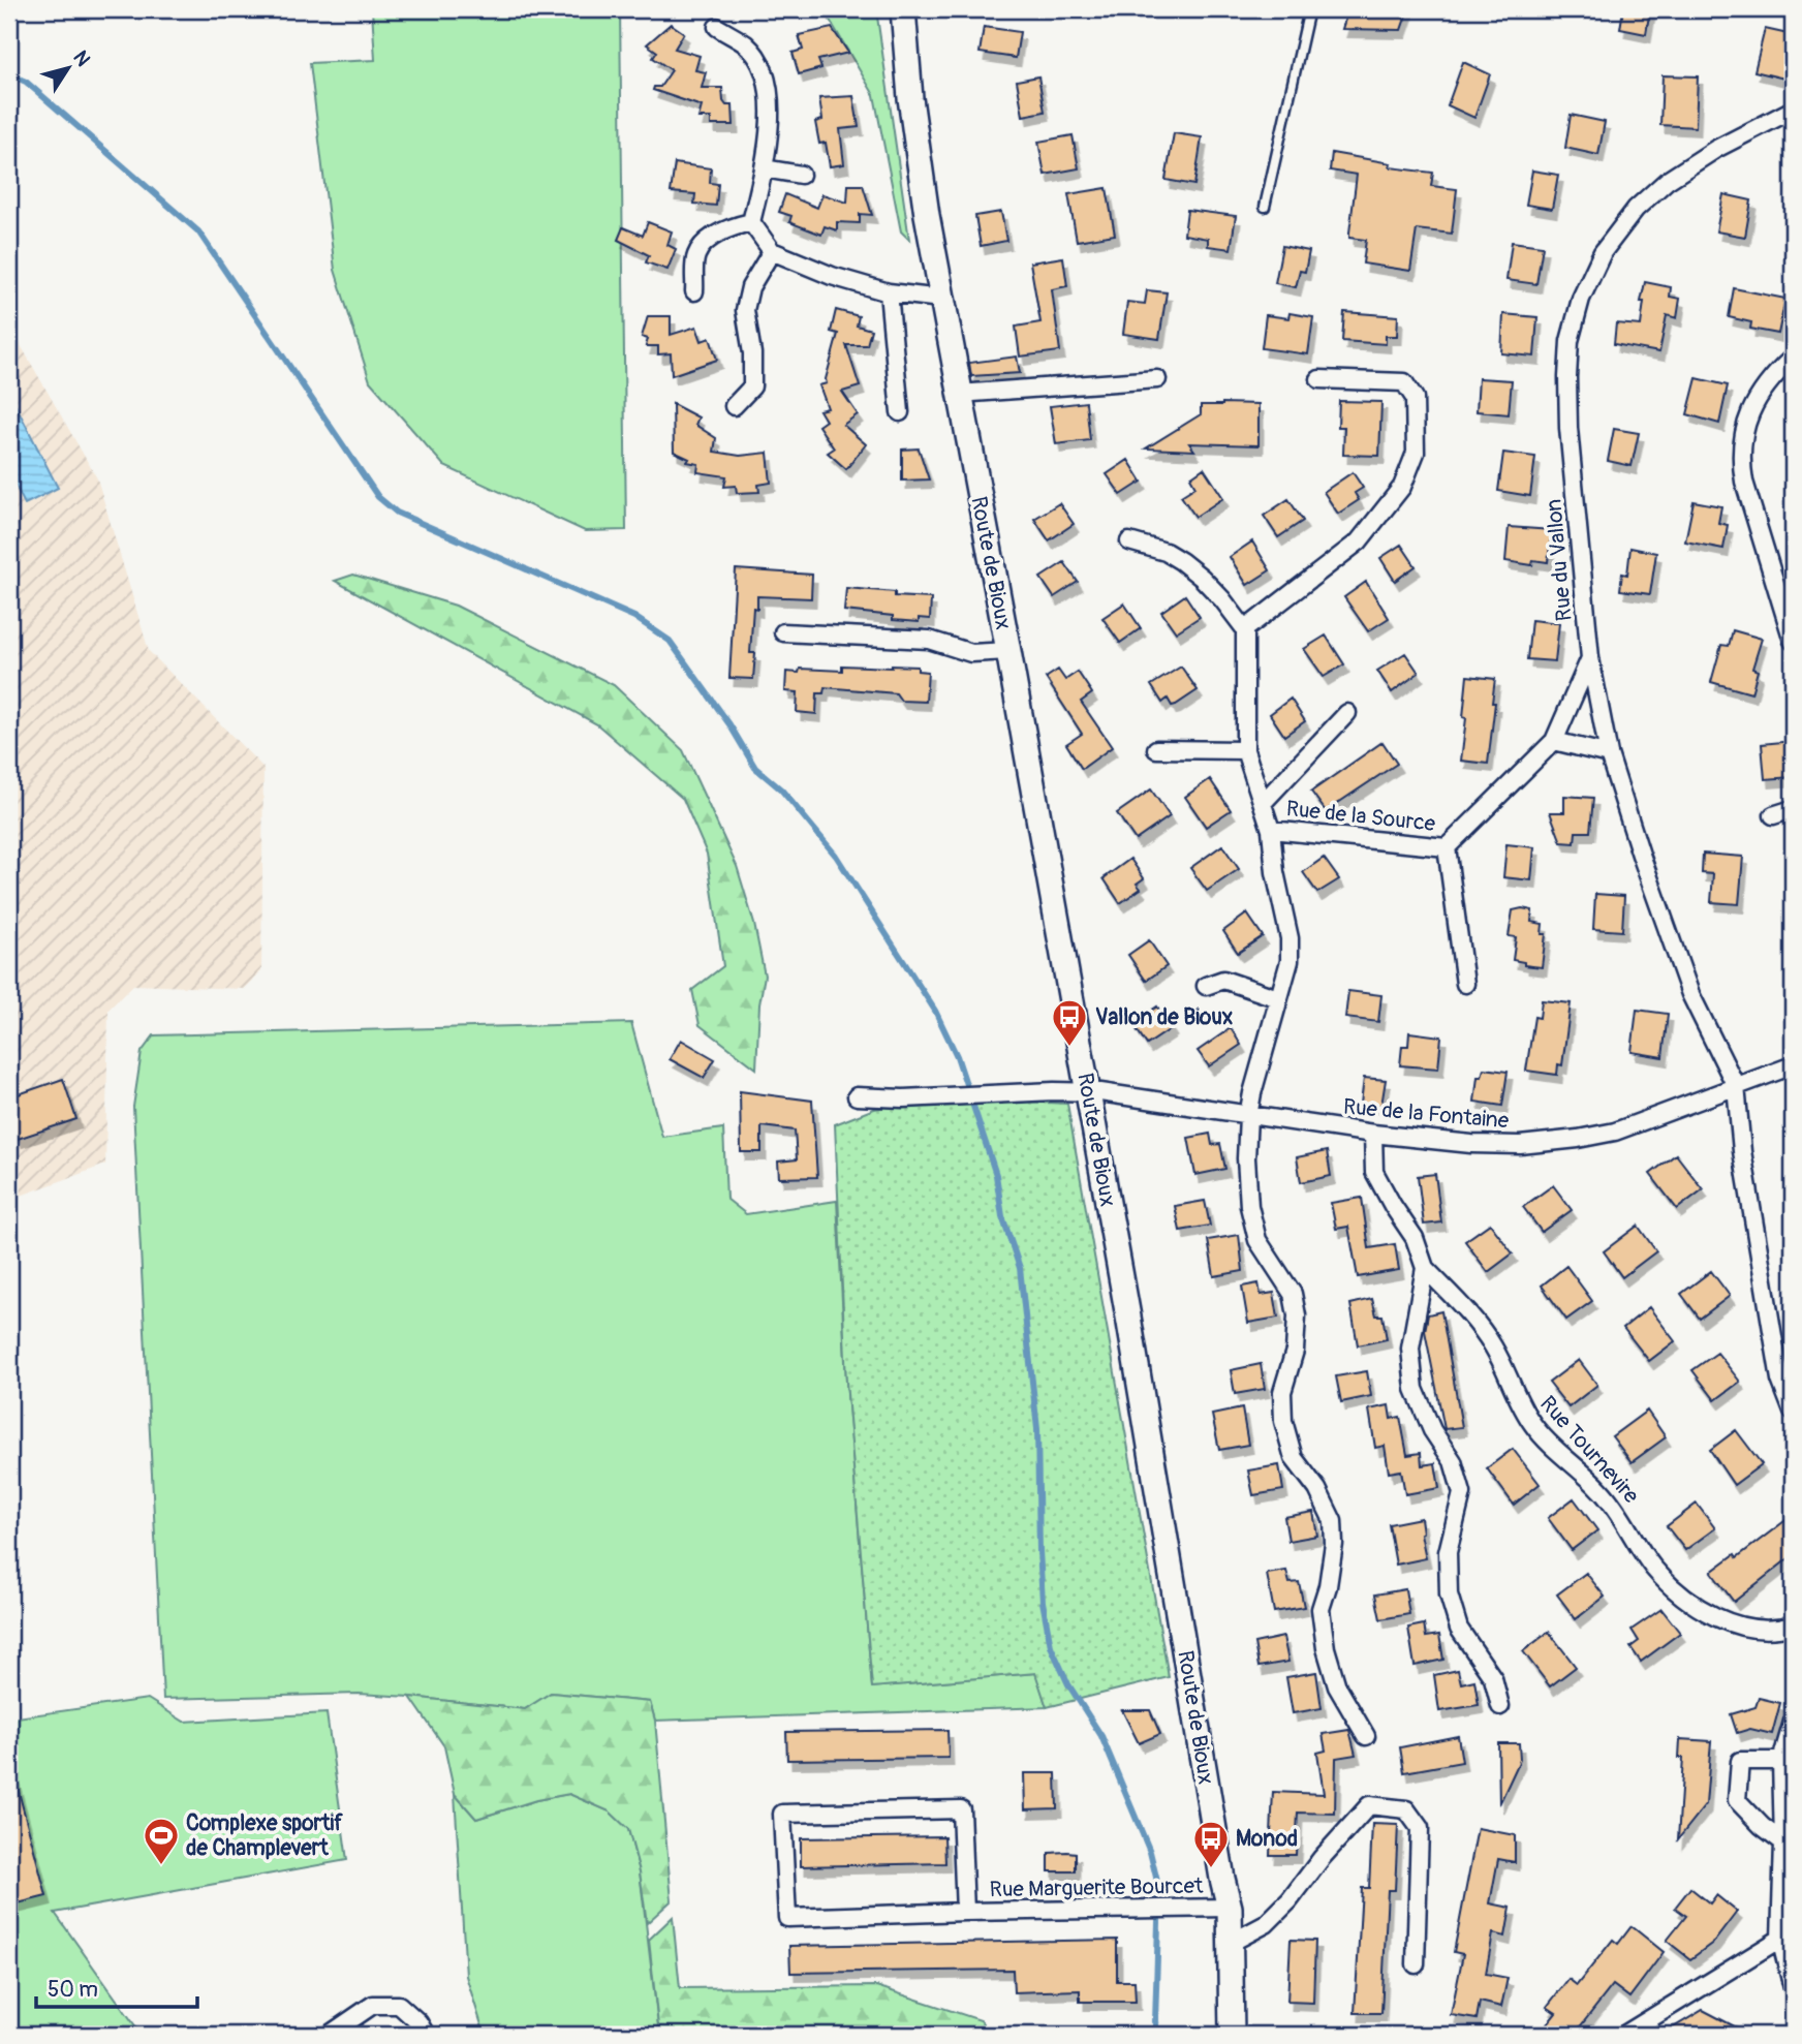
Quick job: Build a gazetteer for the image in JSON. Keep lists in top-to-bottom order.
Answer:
{
  "streets": {
    "main road": ["Route de Bioux"],
    "street": [
      "Rue du Vallon",
      "Rue de la Source",
      "Rue de la Fontaine",
      "Rue Tournevire",
      "Rue Marguerite Bourcet"
    ]
  },
  "crossings": [
    ["Rue du Vallon", "Rue de la Source"],
    ["Rue du Vallon", "Rue de la Fontaine"],
    ["Route de Bioux", "Rue de la Fontaine"],
    ["Route de Bioux", "Rue Marguerite Bourcet"]
  ],
  "places": {
    "bus stop": ["Vallon de Bioux", "Monod"],
    "sports": ["Complexe sportif de Champlevert"]
  },
  "scale_bar": "50 m",
  "north": "top right"
}
